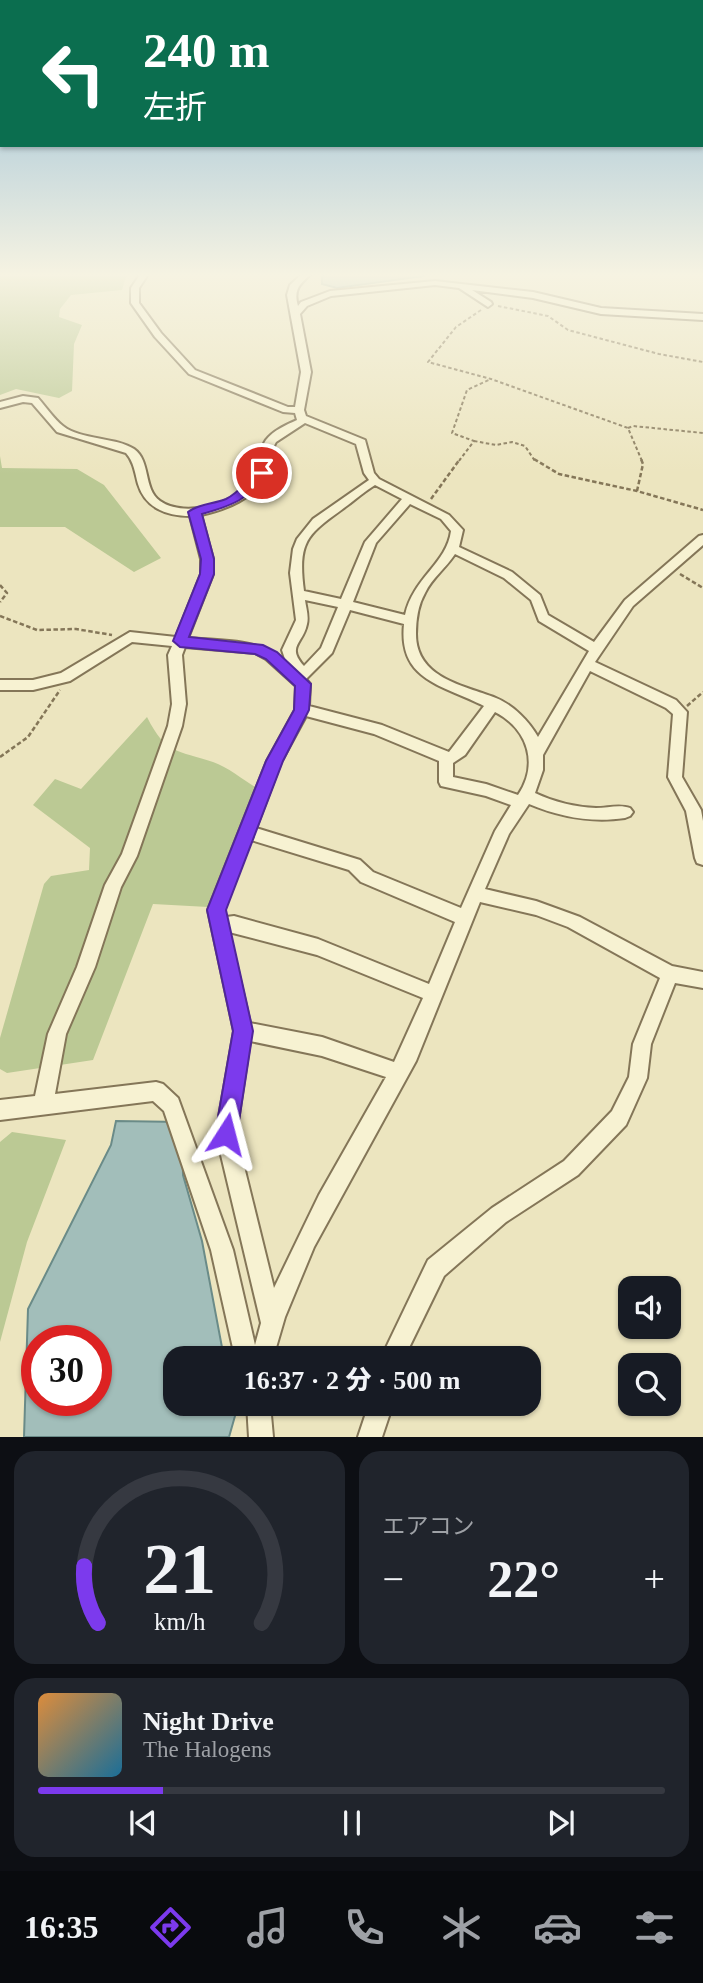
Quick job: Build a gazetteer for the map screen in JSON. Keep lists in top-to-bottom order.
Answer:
{
  "page": {
    "turn": ["240 m", "左折"],
    "limit": "30",
    "trip": "16:37 · 2 分 · 500 m",
    "tile": "エアコン",
    "heat": ["−", "22°", "+"],
    "song": ["Night Drive", "The Halogens"],
    "tabs": "16:35",
    "gauge": ["21", "km/h"]
  }
}
